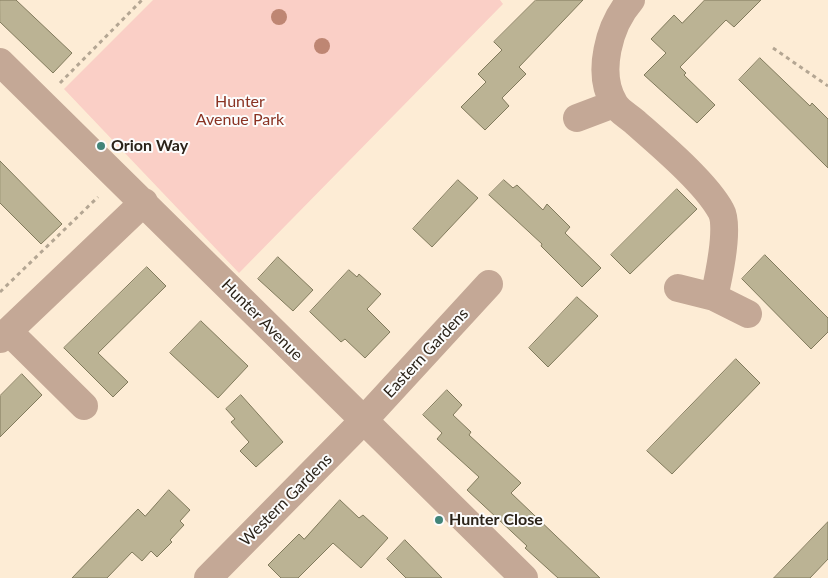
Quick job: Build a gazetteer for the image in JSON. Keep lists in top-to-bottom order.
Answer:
{
  "streets": {
    "street": ["Hunter Avenue", "Eastern Gardens", "Western Gardens"]
  },
  "crossings": [
    ["Hunter Avenue", "Eastern Gardens"],
    ["Hunter Avenue", "Western Gardens"],
    ["Eastern Gardens", "Western Gardens"]
  ],
  "parks": ["Hunter Avenue Park"],
  "places": ["Orion Way", "Hunter Close"]
}
